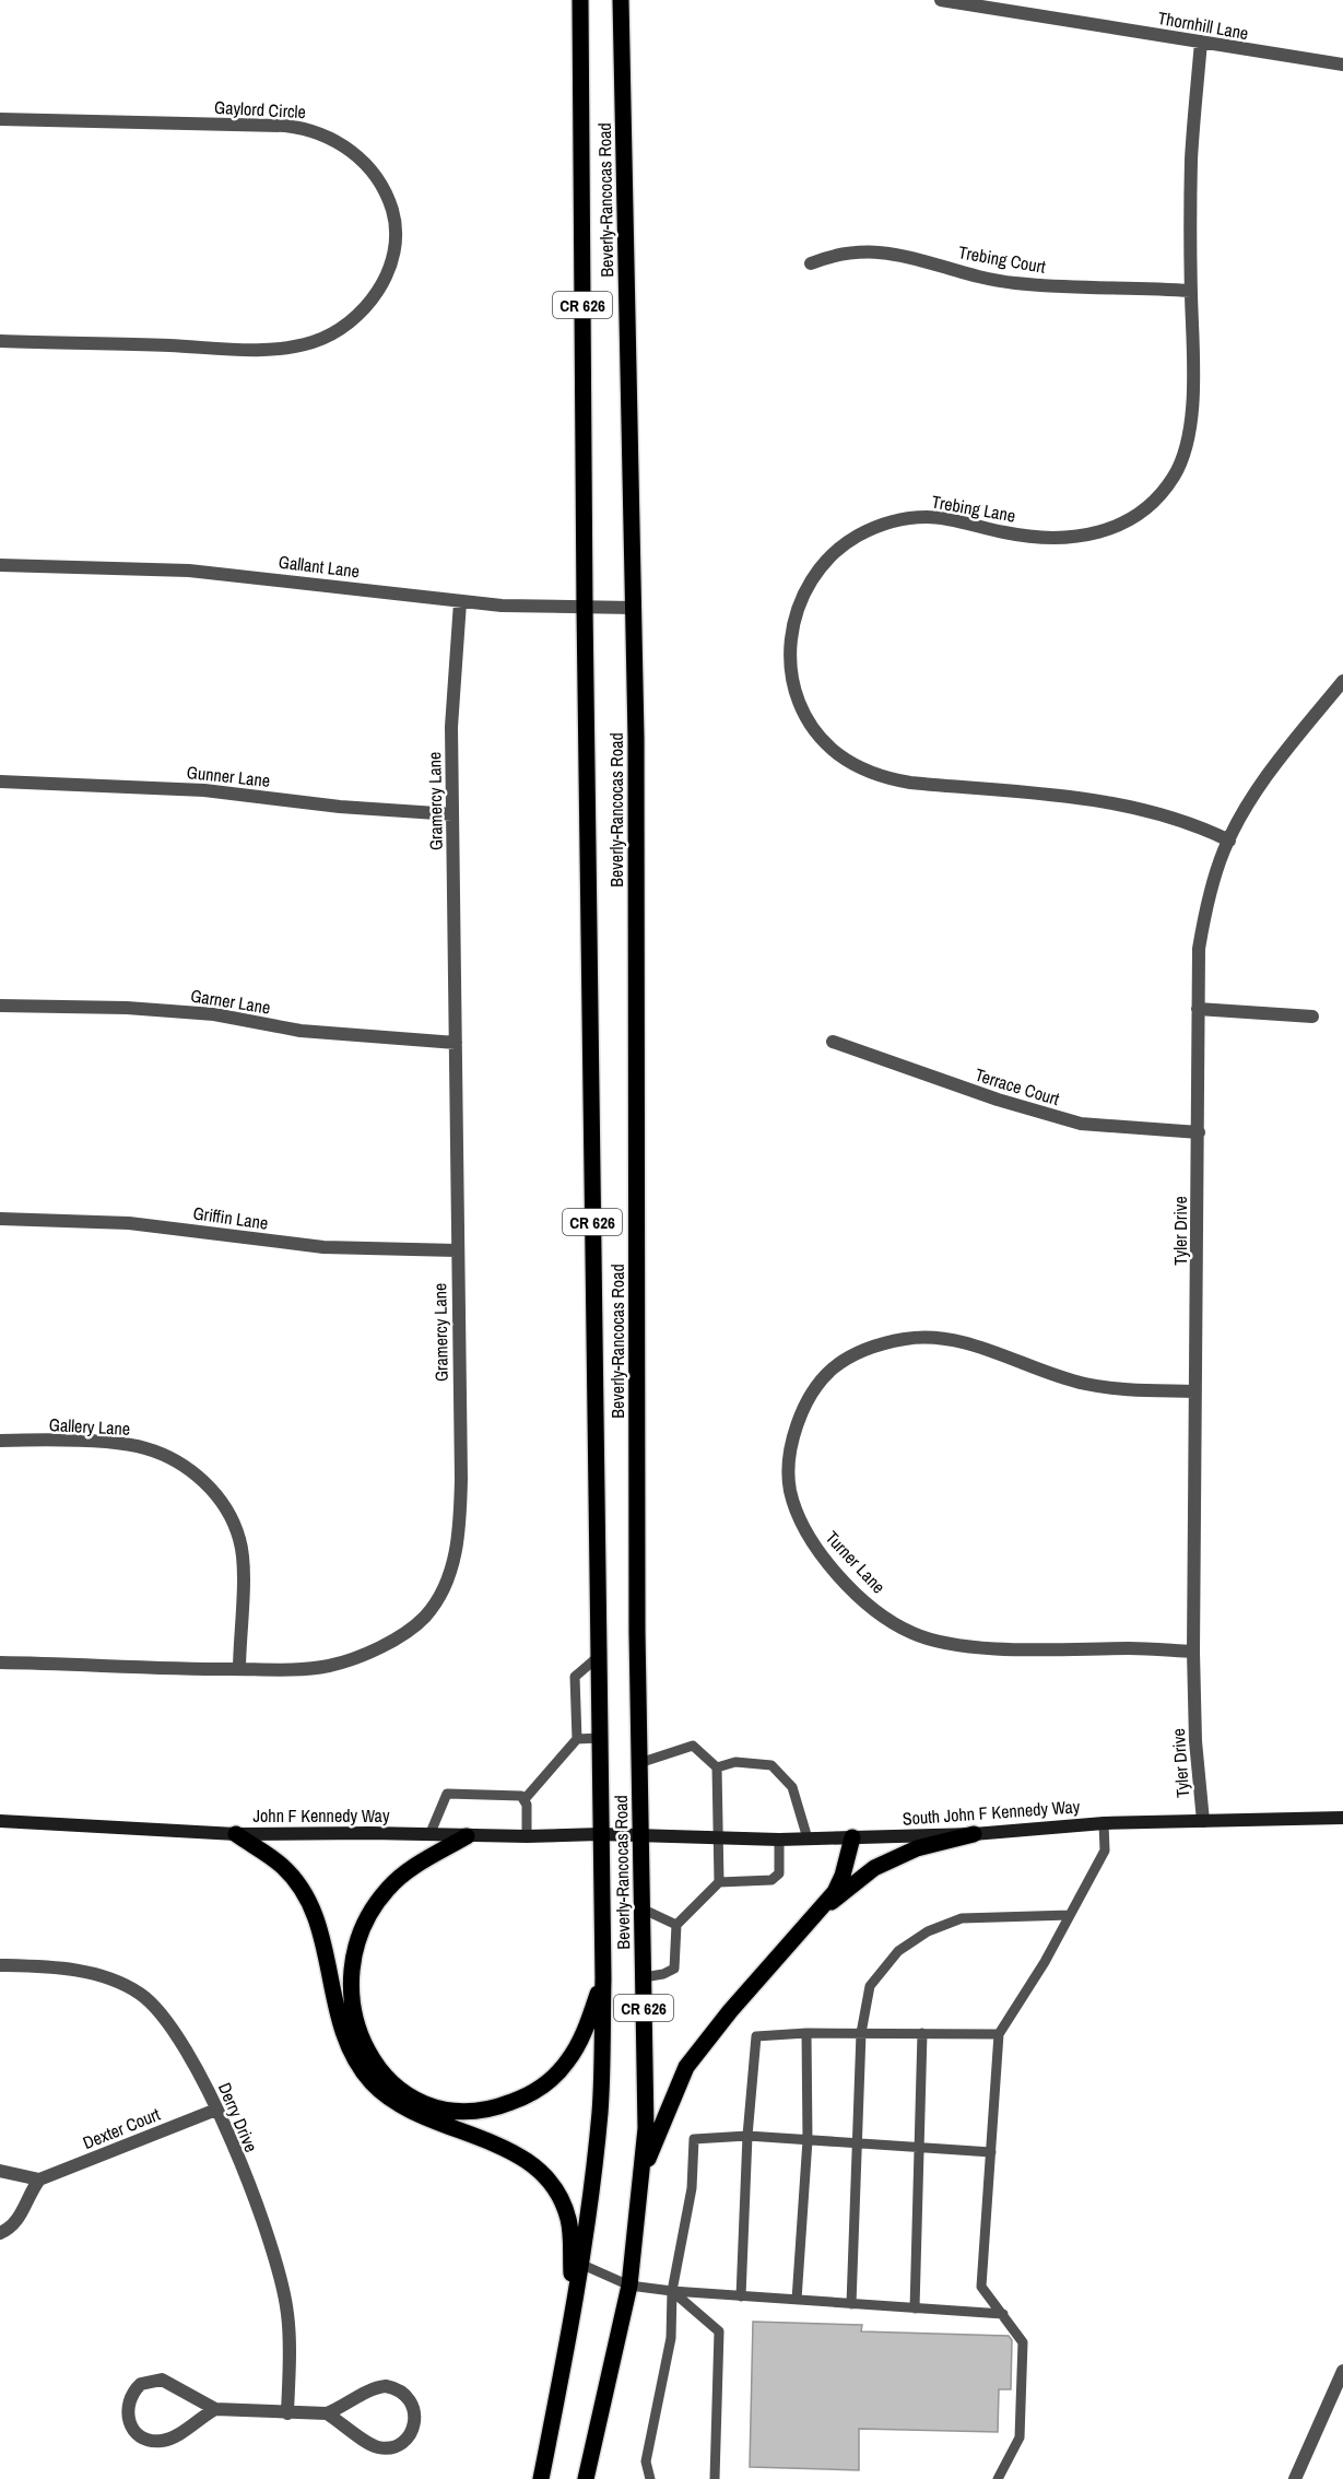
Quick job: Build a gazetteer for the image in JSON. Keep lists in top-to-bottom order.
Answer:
{
  "streets": {
    "main road": ["Beverly-Rancocas Road", "CR 626"],
    "street": [
      "Thornhill Lane",
      "Gaylord Circle",
      "Trebing Court",
      "Trebing Lane",
      "Gallant Lane",
      "Gunner Lane",
      "Gramercy Lane",
      "Garner Lane",
      "Terrace Court",
      "Griffin Lane",
      "Tyler Drive",
      "Gallery Lane",
      "Turner Lane",
      "South John F Kennedy Way",
      "John F Kennedy Way",
      "Derry Drive",
      "Dexter Court"
    ]
  },
  "crossings": [
    ["Thornhill Lane", "Trebing Lane"],
    ["Beverly-Rancocas Road", "Gallant Lane"],
    ["Beverly-Rancocas Road", "South John F Kennedy Way"],
    ["Beverly-Rancocas Road", "John F Kennedy Way"],
    ["Trebing Court", "Trebing Lane"],
    ["Trebing Lane", "Tyler Drive"],
    ["Gallant Lane", "Gramercy Lane"],
    ["Gunner Lane", "Gramercy Lane"],
    ["Gramercy Lane", "Garner Lane"],
    ["Gramercy Lane", "Griffin Lane"],
    ["Gramercy Lane", "Gallery Lane"],
    ["Terrace Court", "Tyler Drive"],
    ["Tyler Drive", "Turner Lane"],
    ["Tyler Drive", "South John F Kennedy Way"],
    ["South John F Kennedy Way", "John F Kennedy Way"],
    ["Derry Drive", "Dexter Court"]
  ]
}
